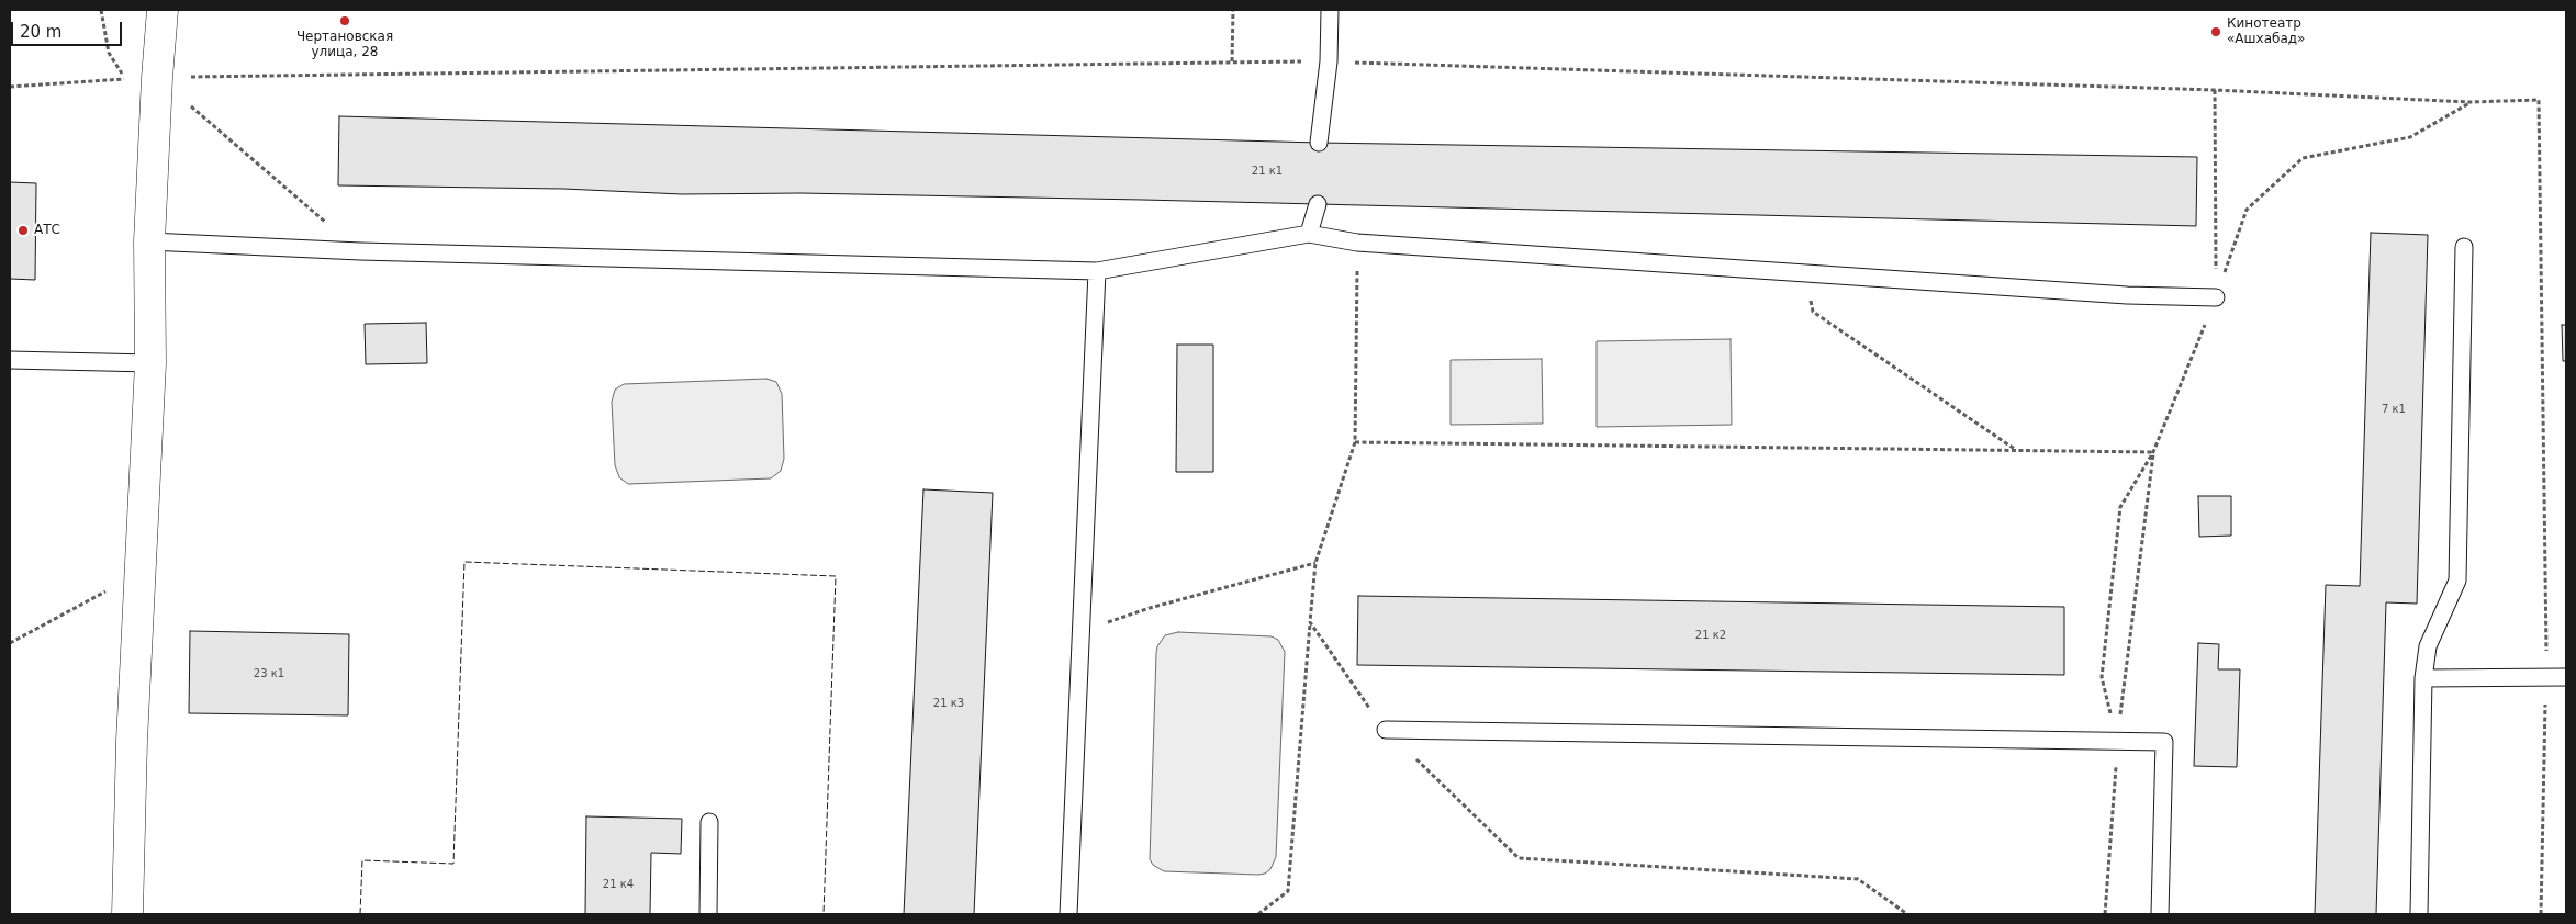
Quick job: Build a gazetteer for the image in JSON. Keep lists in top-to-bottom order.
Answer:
{
  "places": ["Чертановская улица, 28", "Кинотеатр «Ашхабад»", "АТС"],
  "house_numbers": [
    "21 к1",
    "7 к1",
    "21 к2",
    "23 к1",
    "21 к3",
    "21 к4"
  ],
  "scale_bar": "20 m"
}
